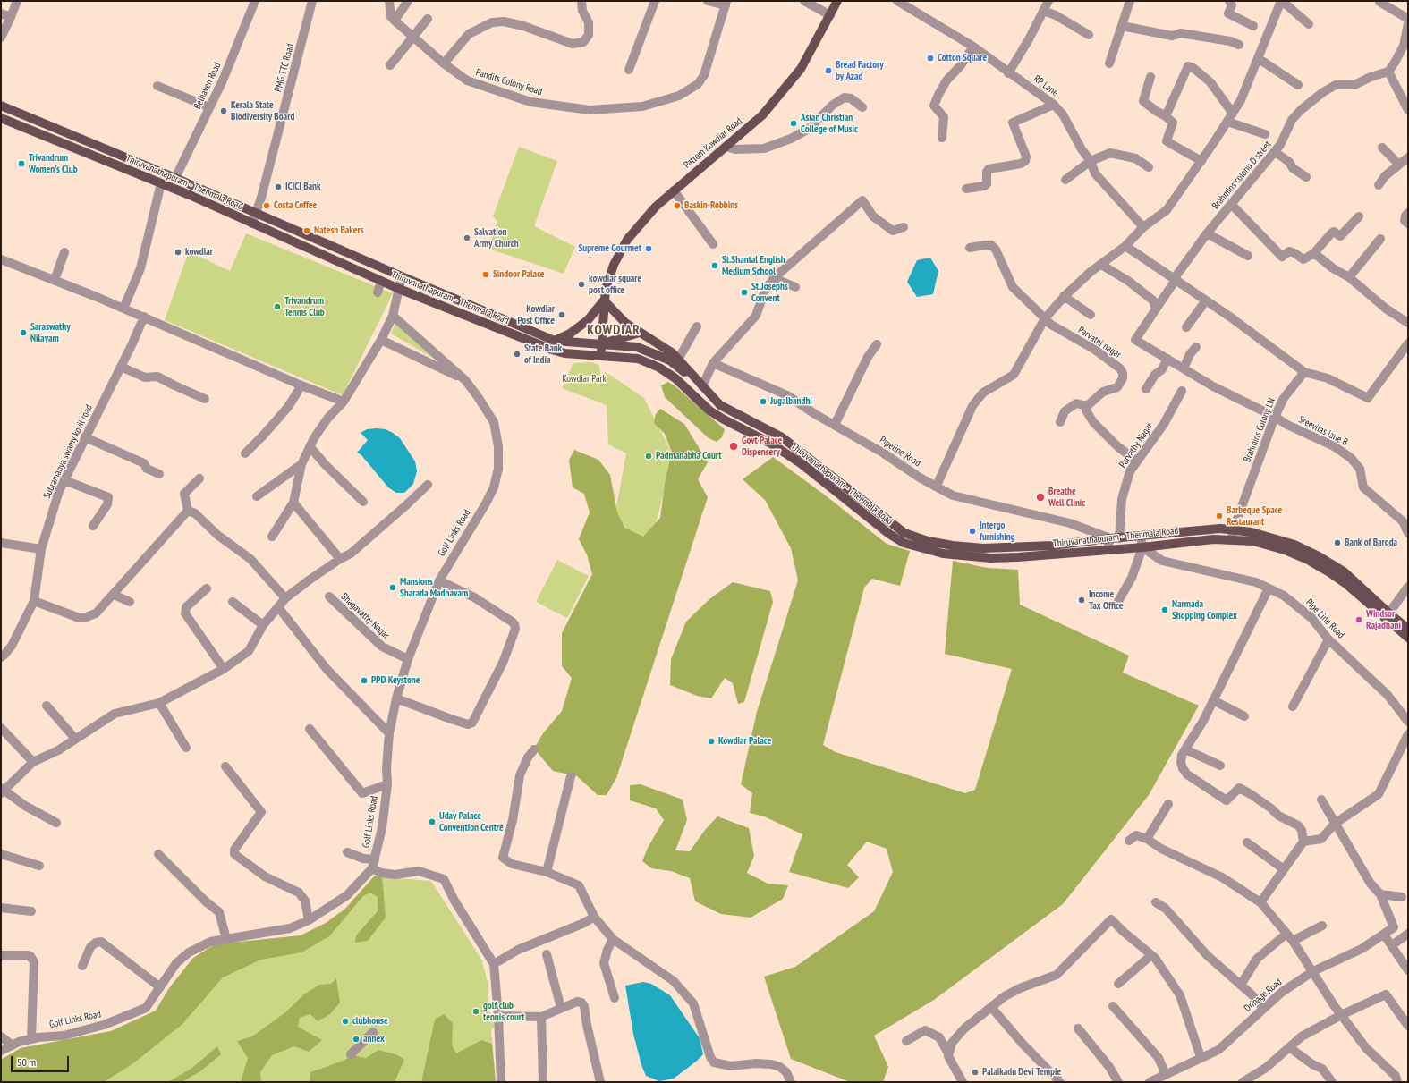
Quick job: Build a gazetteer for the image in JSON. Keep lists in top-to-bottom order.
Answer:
{
  "streets": {
    "main road": ["Pattom Kowdiar Road", "Thiruvanathapuram - Thenmala Road"],
    "street": [
      "PMG TTC Road",
      "Pandits Colony Road",
      "Belhaven Road",
      "RP Lane",
      "Brahmins colonu D street",
      "Parvathi nagar",
      "Brahmins Colony LN",
      "Sreevilas lane B",
      "Parvathy Nagar",
      "Subramanya swamy kovil road",
      "Pipeline Road",
      "Golf Links Road",
      "Bhagavathy Nagar",
      "Pipe Line Road",
      "Drinage Road"
    ]
  },
  "crossings": [
    ["PMG TTC Road", "Thiruvanathapuram - Thenmala Road"],
    ["Pattom Kowdiar Road", "Thiruvanathapuram - Thenmala Road"],
    ["Brahmins colonu D street", "Sreevilas lane B"],
    ["Thiruvanathapuram - Thenmala Road", "Brahmins Colony LN"],
    ["Thiruvanathapuram - Thenmala Road", "Pipe Line Road"],
    ["Brahmins Colony LN", "Sreevilas lane B"],
    ["Golf Links Road", "Bhagavathy Nagar"]
  ],
  "districts": ["KOWDIAR"],
  "parks": ["Kowdiar Park"],
  "places": [
    "Cotton Square",
    "Bread Factory by Azad",
    "Kerala State Biodiversity Board",
    "Asian Christian College of Music",
    "Trivandrum Women's Club",
    "ICICI Bank",
    "Costa Coffee",
    "Baskin-Robbins",
    "Natesh Bakers",
    "Salvation Army Church",
    "Supreme Gourmet",
    "kowdiar",
    "St.Shantal English Medium School",
    "Sindoor Palace",
    "kowdiar square post office",
    "St.Josephs Convent",
    "Trivandrum Tennis Club",
    "Kowdiar Post Office",
    "Saraswathy Nilayam",
    "State Bank of India",
    "Jugalbandhi",
    "Govt Palace Dispensery",
    "Padmanabha Court",
    "Breathe Well Clinic",
    "Barbeque Space Restaurant",
    "Intergo furnishing",
    "Bank of Baroda",
    "Mansions Sharada Madhavam",
    "Income Tax Office",
    "Narmada Shopping Complex",
    "Windsor Rajadhani",
    "PPD Keystone",
    "Kowdiar Palace",
    "Uday Palace Convention Centre",
    "golf club tennis court",
    "clubhouse",
    "annex",
    "Palaikadu Devi Temple"
  ],
  "scale_bar": "50 m"
}
